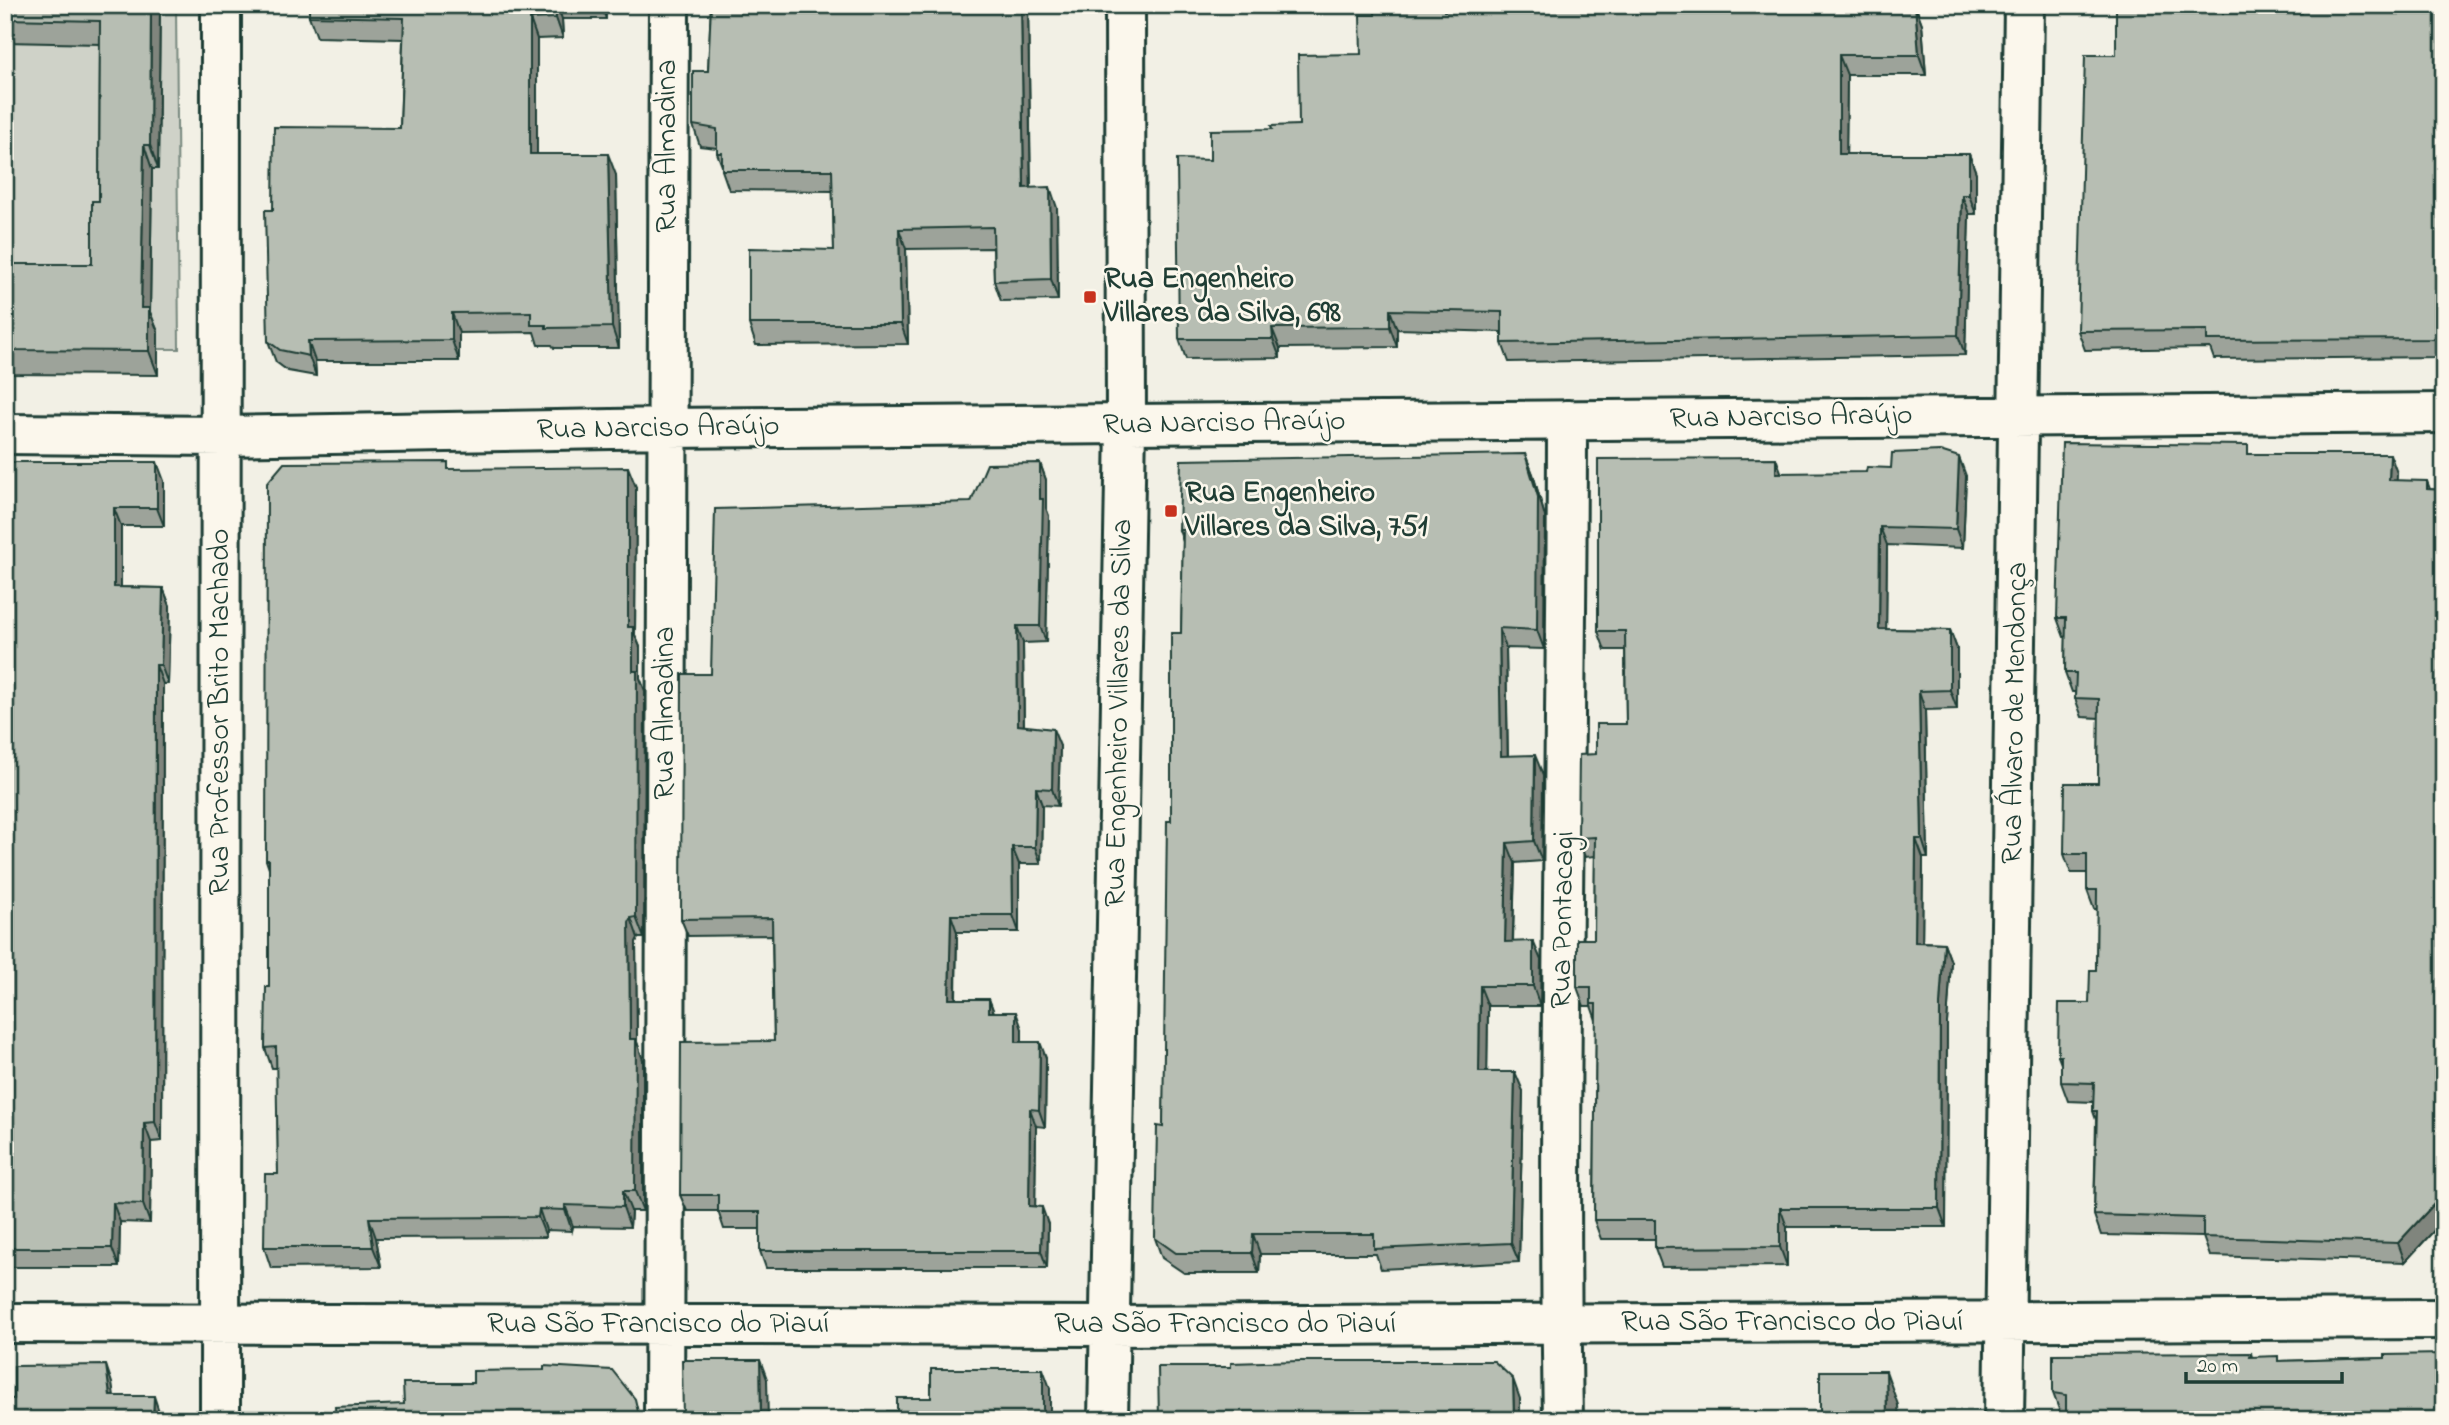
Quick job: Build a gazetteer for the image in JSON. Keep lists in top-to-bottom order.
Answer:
{
  "streets": {
    "street": [
      "Rua Almadina",
      "Rua Narciso Araújo",
      "Rua Professor Brito Machado",
      "Rua Engenheiro Villares da Silva",
      "Rua Álvaro de Mendonça",
      "Rua Pontacagi",
      "Rua São Francisco do Piauí"
    ]
  },
  "crossings": [
    ["Rua Almadina", "Rua Narciso Araújo"],
    ["Rua Almadina", "Rua São Francisco do Piauí"],
    ["Rua Narciso Araújo", "Rua Professor Brito Machado"],
    ["Rua Narciso Araújo", "Rua Engenheiro Villares da Silva"],
    ["Rua Narciso Araújo", "Rua Álvaro de Mendonça"],
    ["Rua Narciso Araújo", "Rua Pontacagi"],
    ["Rua Professor Brito Machado", "Rua São Francisco do Piauí"],
    ["Rua Engenheiro Villares da Silva", "Rua São Francisco do Piauí"],
    ["Rua Álvaro de Mendonça", "Rua São Francisco do Piauí"],
    ["Rua Pontacagi", "Rua São Francisco do Piauí"]
  ],
  "places": {
    "transit": ["Rua Engenheiro Villares da Silva, 698", "Rua Engenheiro Villares da Silva, 751"]
  },
  "scale_bar": "20 m"
}
